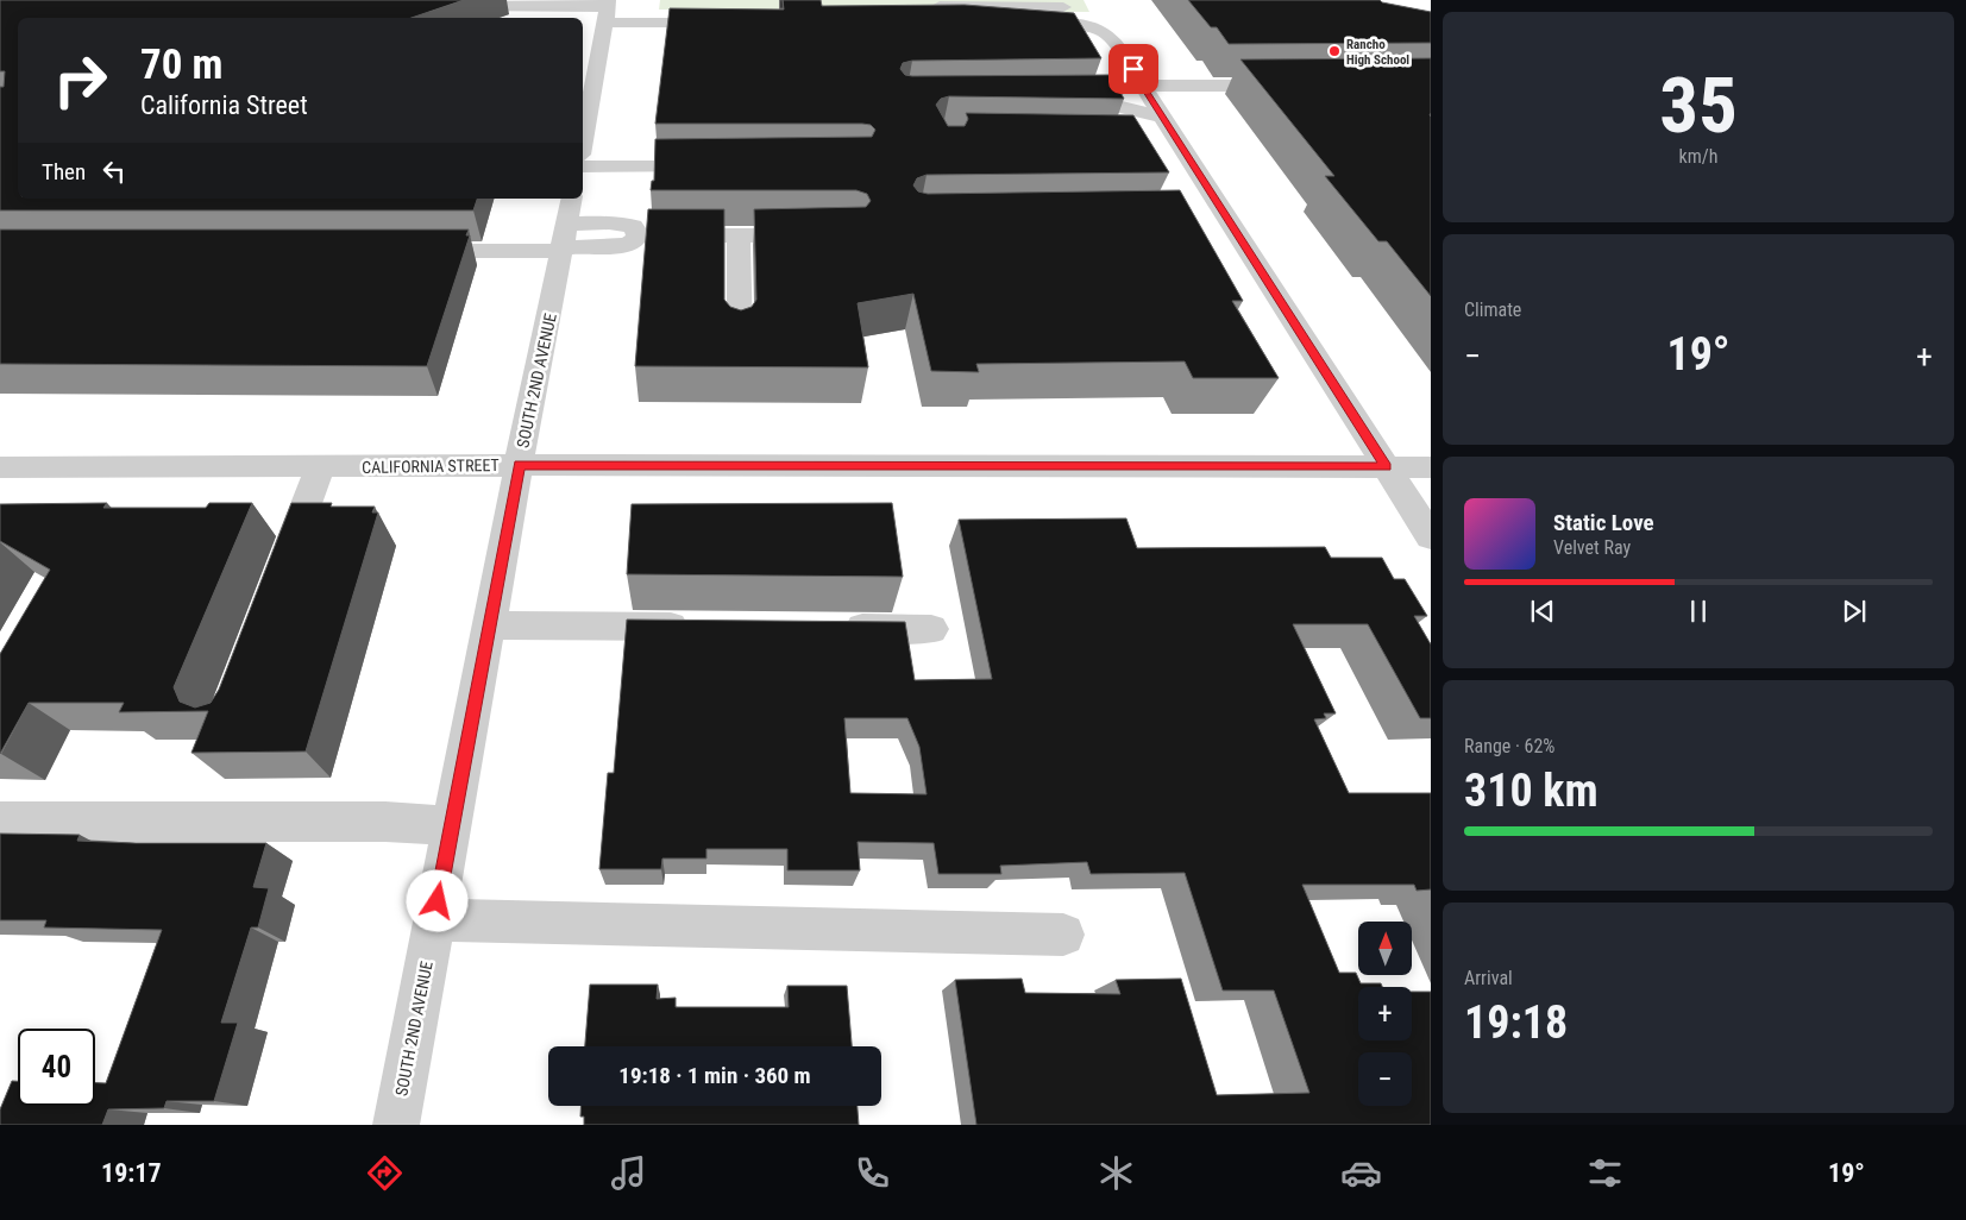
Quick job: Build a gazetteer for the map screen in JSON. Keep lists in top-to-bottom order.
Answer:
{
  "streets": {
    "street": ["SOUTH 2ND AVENUE", "CALIFORNIA STREET"]
  },
  "crossings": [
    ["SOUTH 2ND AVENUE", "CALIFORNIA STREET"]
  ],
  "places": ["Rancho High School"],
  "north": "top",
  "page": {
    "tile": [
      ["35", "km/h"],
      "Climate",
      ["Range · 62%", "310 km"],
      ["Arrival", "19:18"]
    ],
    "turn": ["70 m", "California Street"],
    "then": "Then",
    "heat": ["−", "19°", "+"],
    "song": ["Static Love", "Velvet Ray"],
    "map_buttons": ["+", "−"],
    "limit": "40",
    "trip": "19:18 · 1 min · 360 m",
    "tabs": ["19:17", "19°"]
  }
}
